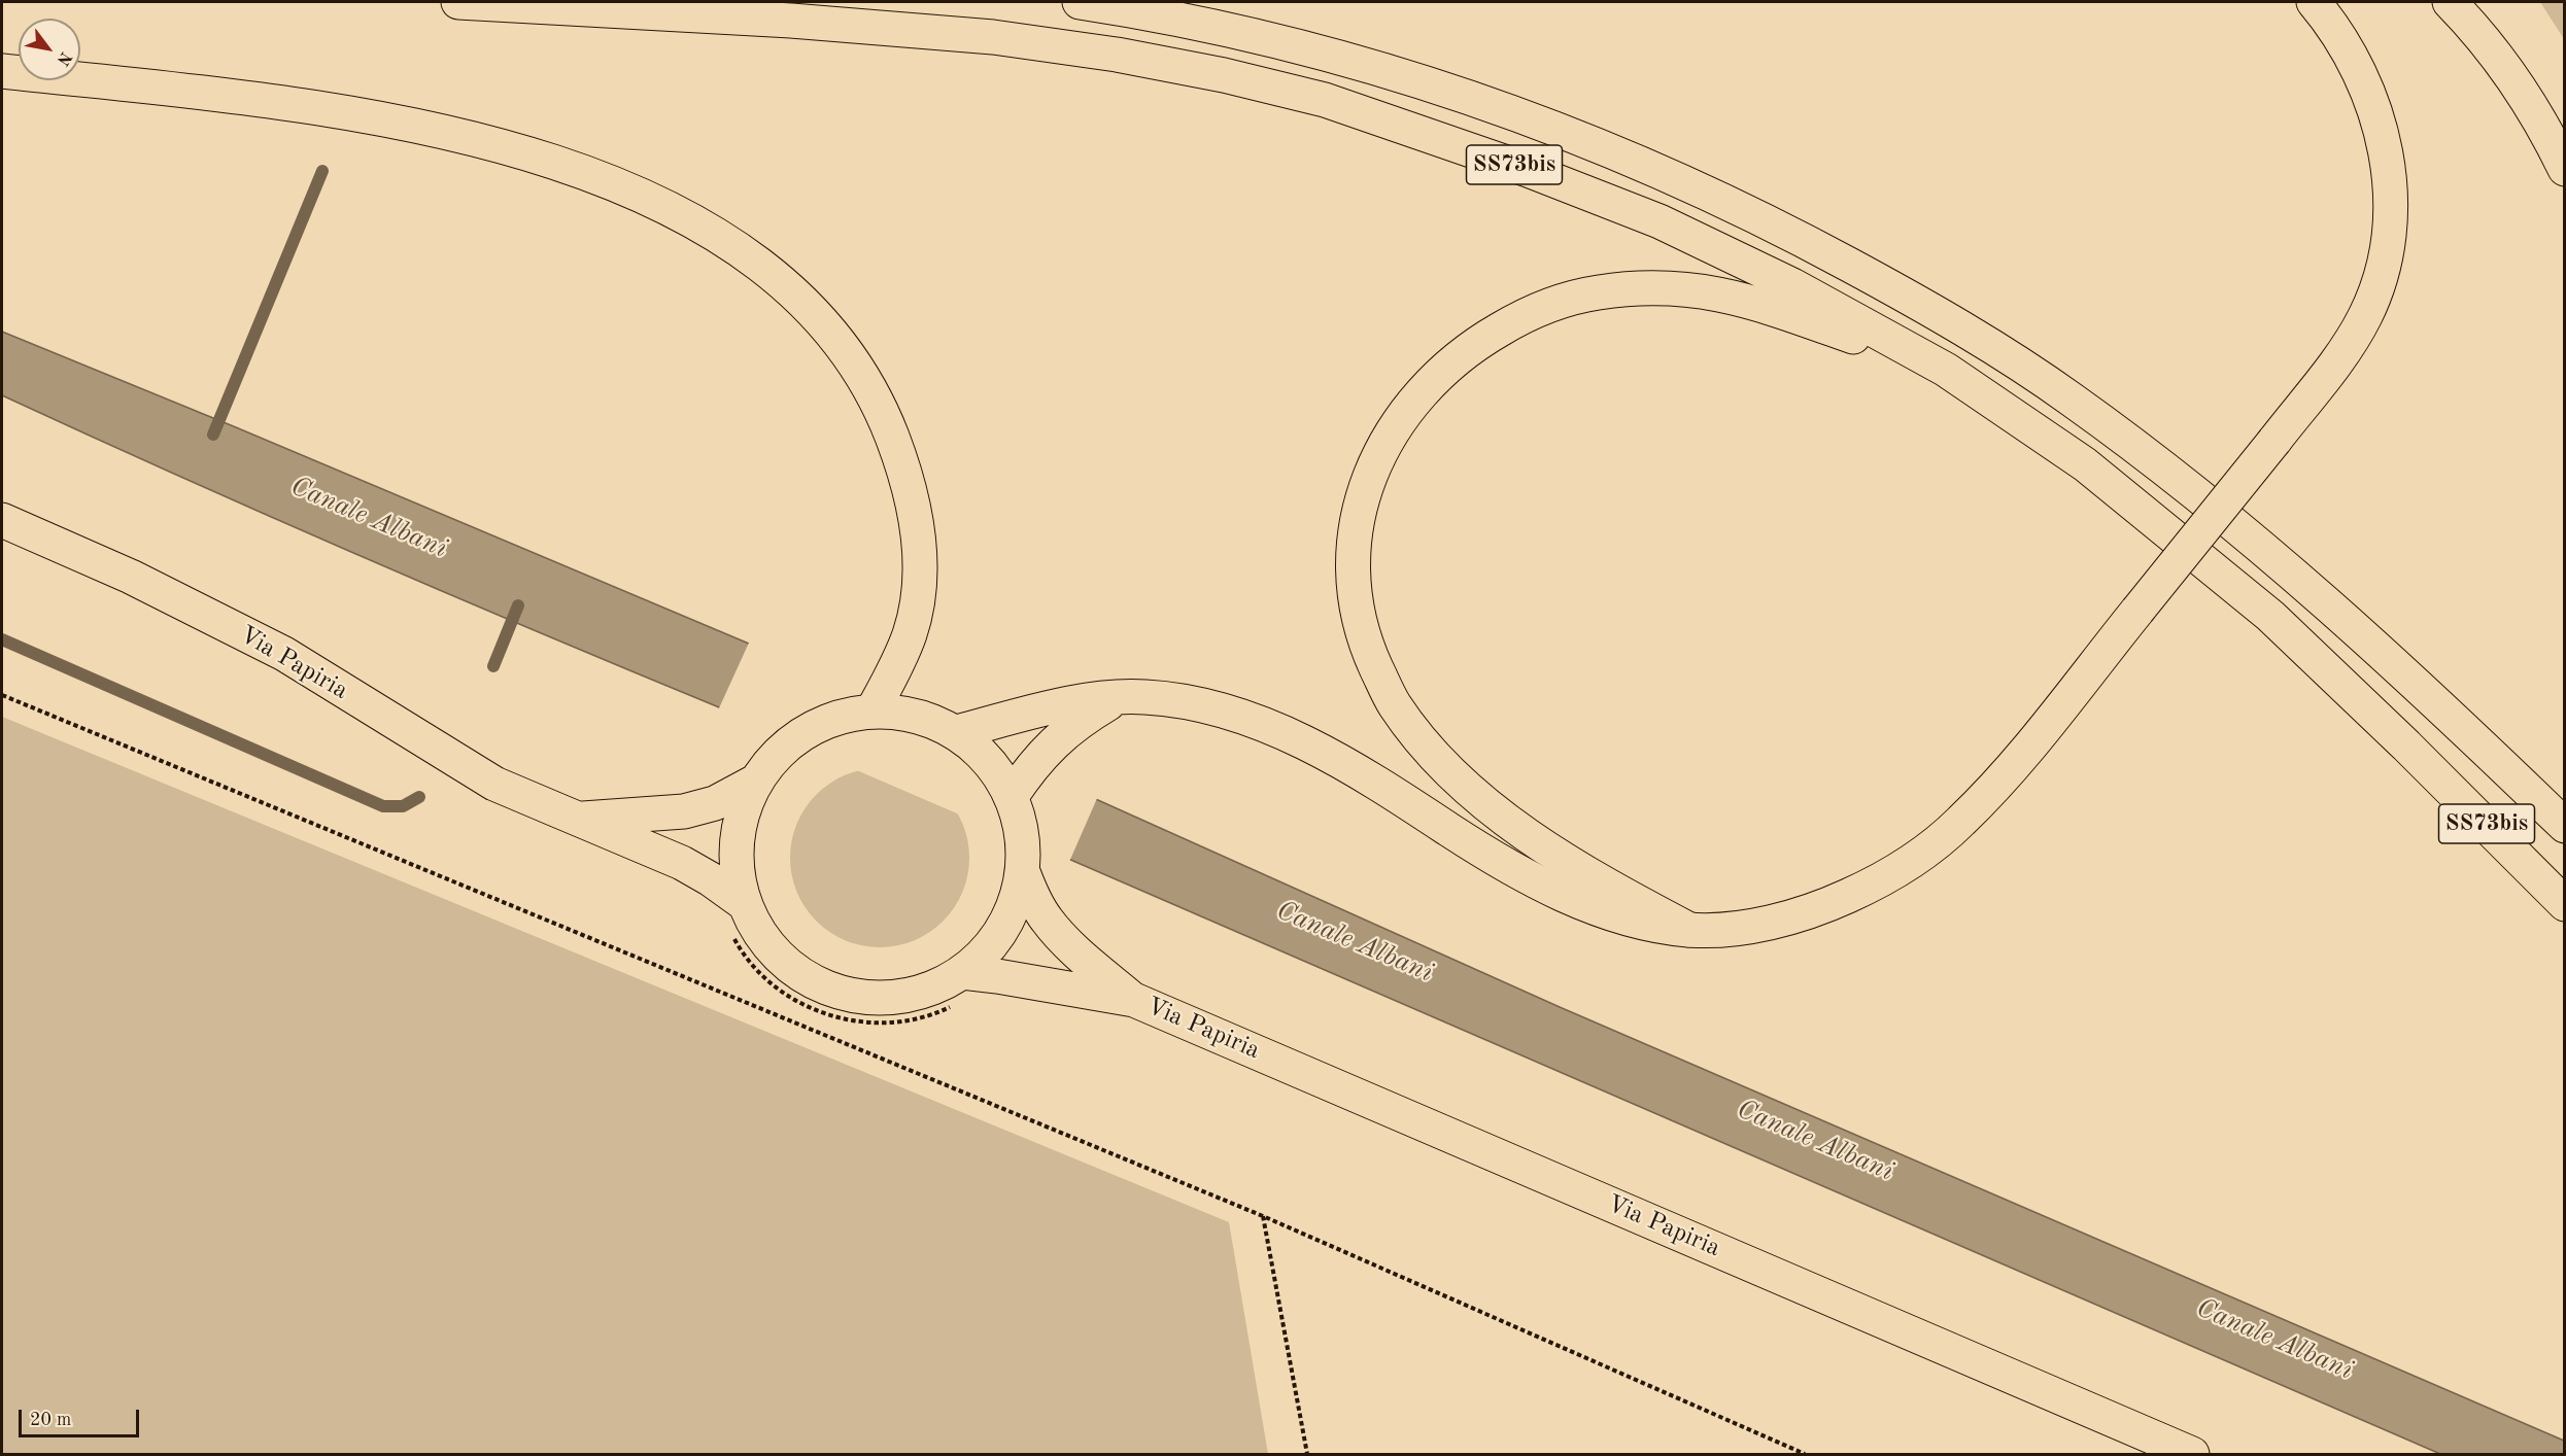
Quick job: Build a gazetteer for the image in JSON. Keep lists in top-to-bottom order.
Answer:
{
  "streets": {
    "main road": ["SS73bis", "Via Papiria"]
  },
  "water": ["Canale Albani"],
  "scale_bar": "20 m",
  "north": "bottom right"
}
